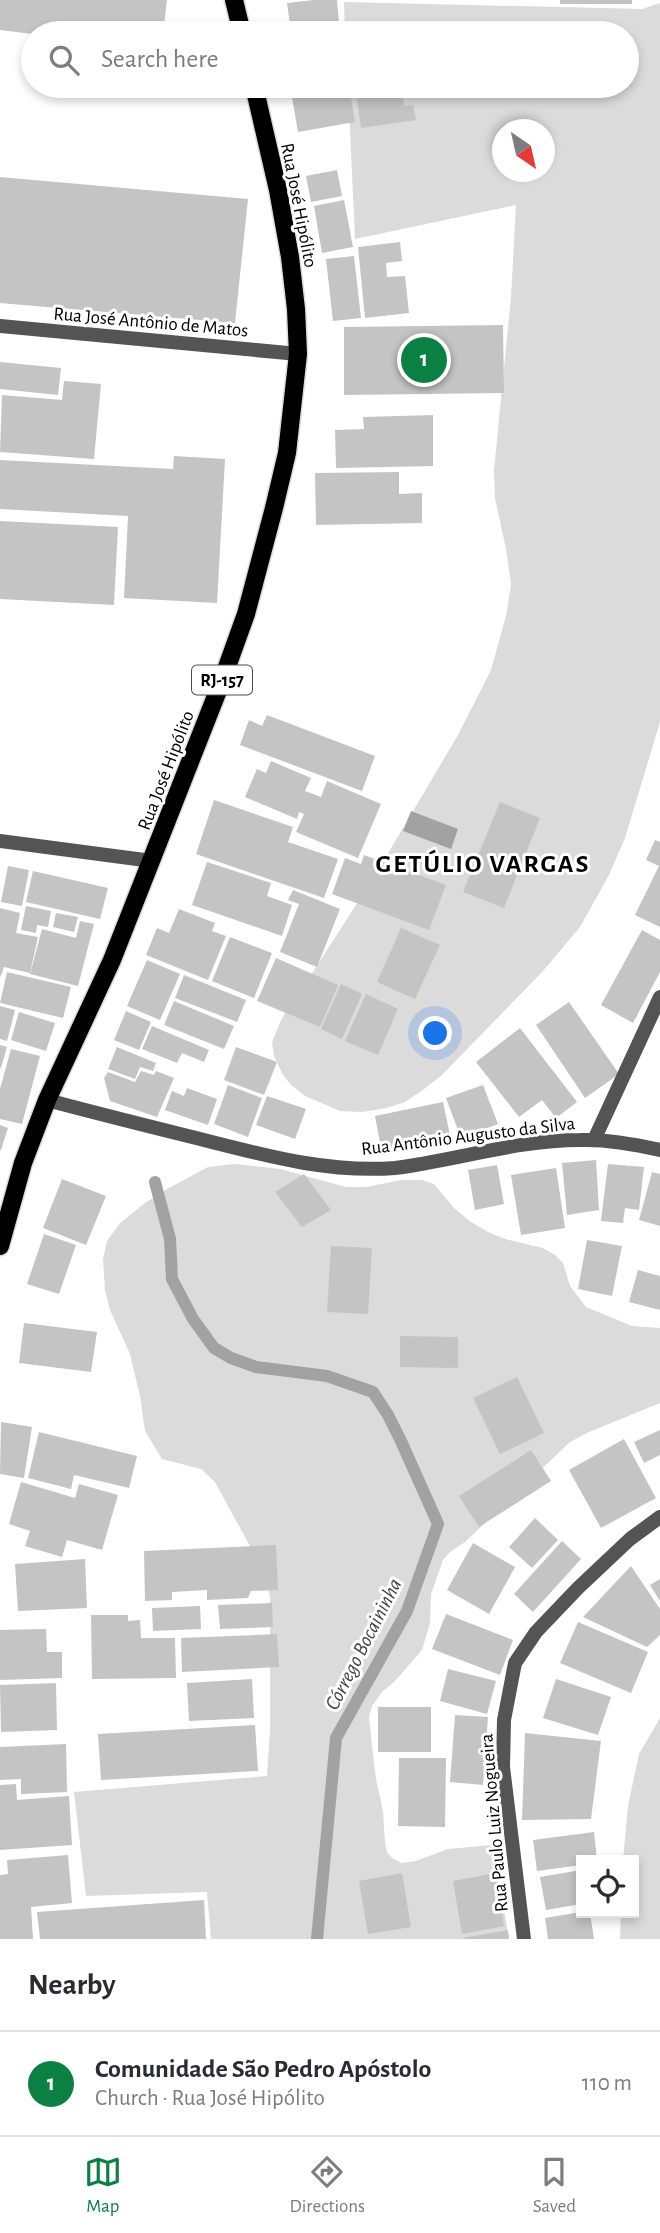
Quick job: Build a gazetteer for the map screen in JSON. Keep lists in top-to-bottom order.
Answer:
{
  "streets": {
    "main road": ["Rua José Hipólito", "RJ-157"],
    "street": ["Rua José Antônio de Matos", "Rua Antônio Augusto da Silva", "Rua Paulo Luiz Nogueira"]
  },
  "crossings": [
    ["Rua José Hipólito", "Rua José Antônio de Matos"],
    ["Rua José Hipólito", "Rua Antônio Augusto da Silva"]
  ],
  "districts": ["GETÚLIO VARGAS"],
  "water": ["Córrego Bocaininha"],
  "north": "bottom right",
  "page": {
    "search": "Search here",
    "pins": "1",
    "heading": "Nearby",
    "list": [
      {
        "mark": "1",
        "name": "Comunidade São Pedro Apóstolo",
        "note": "Church · Rua José Hipólito",
        "value": "110 m"
      }
    ],
    "nav": ["Map", "Directions", "Saved"]
  }
}
